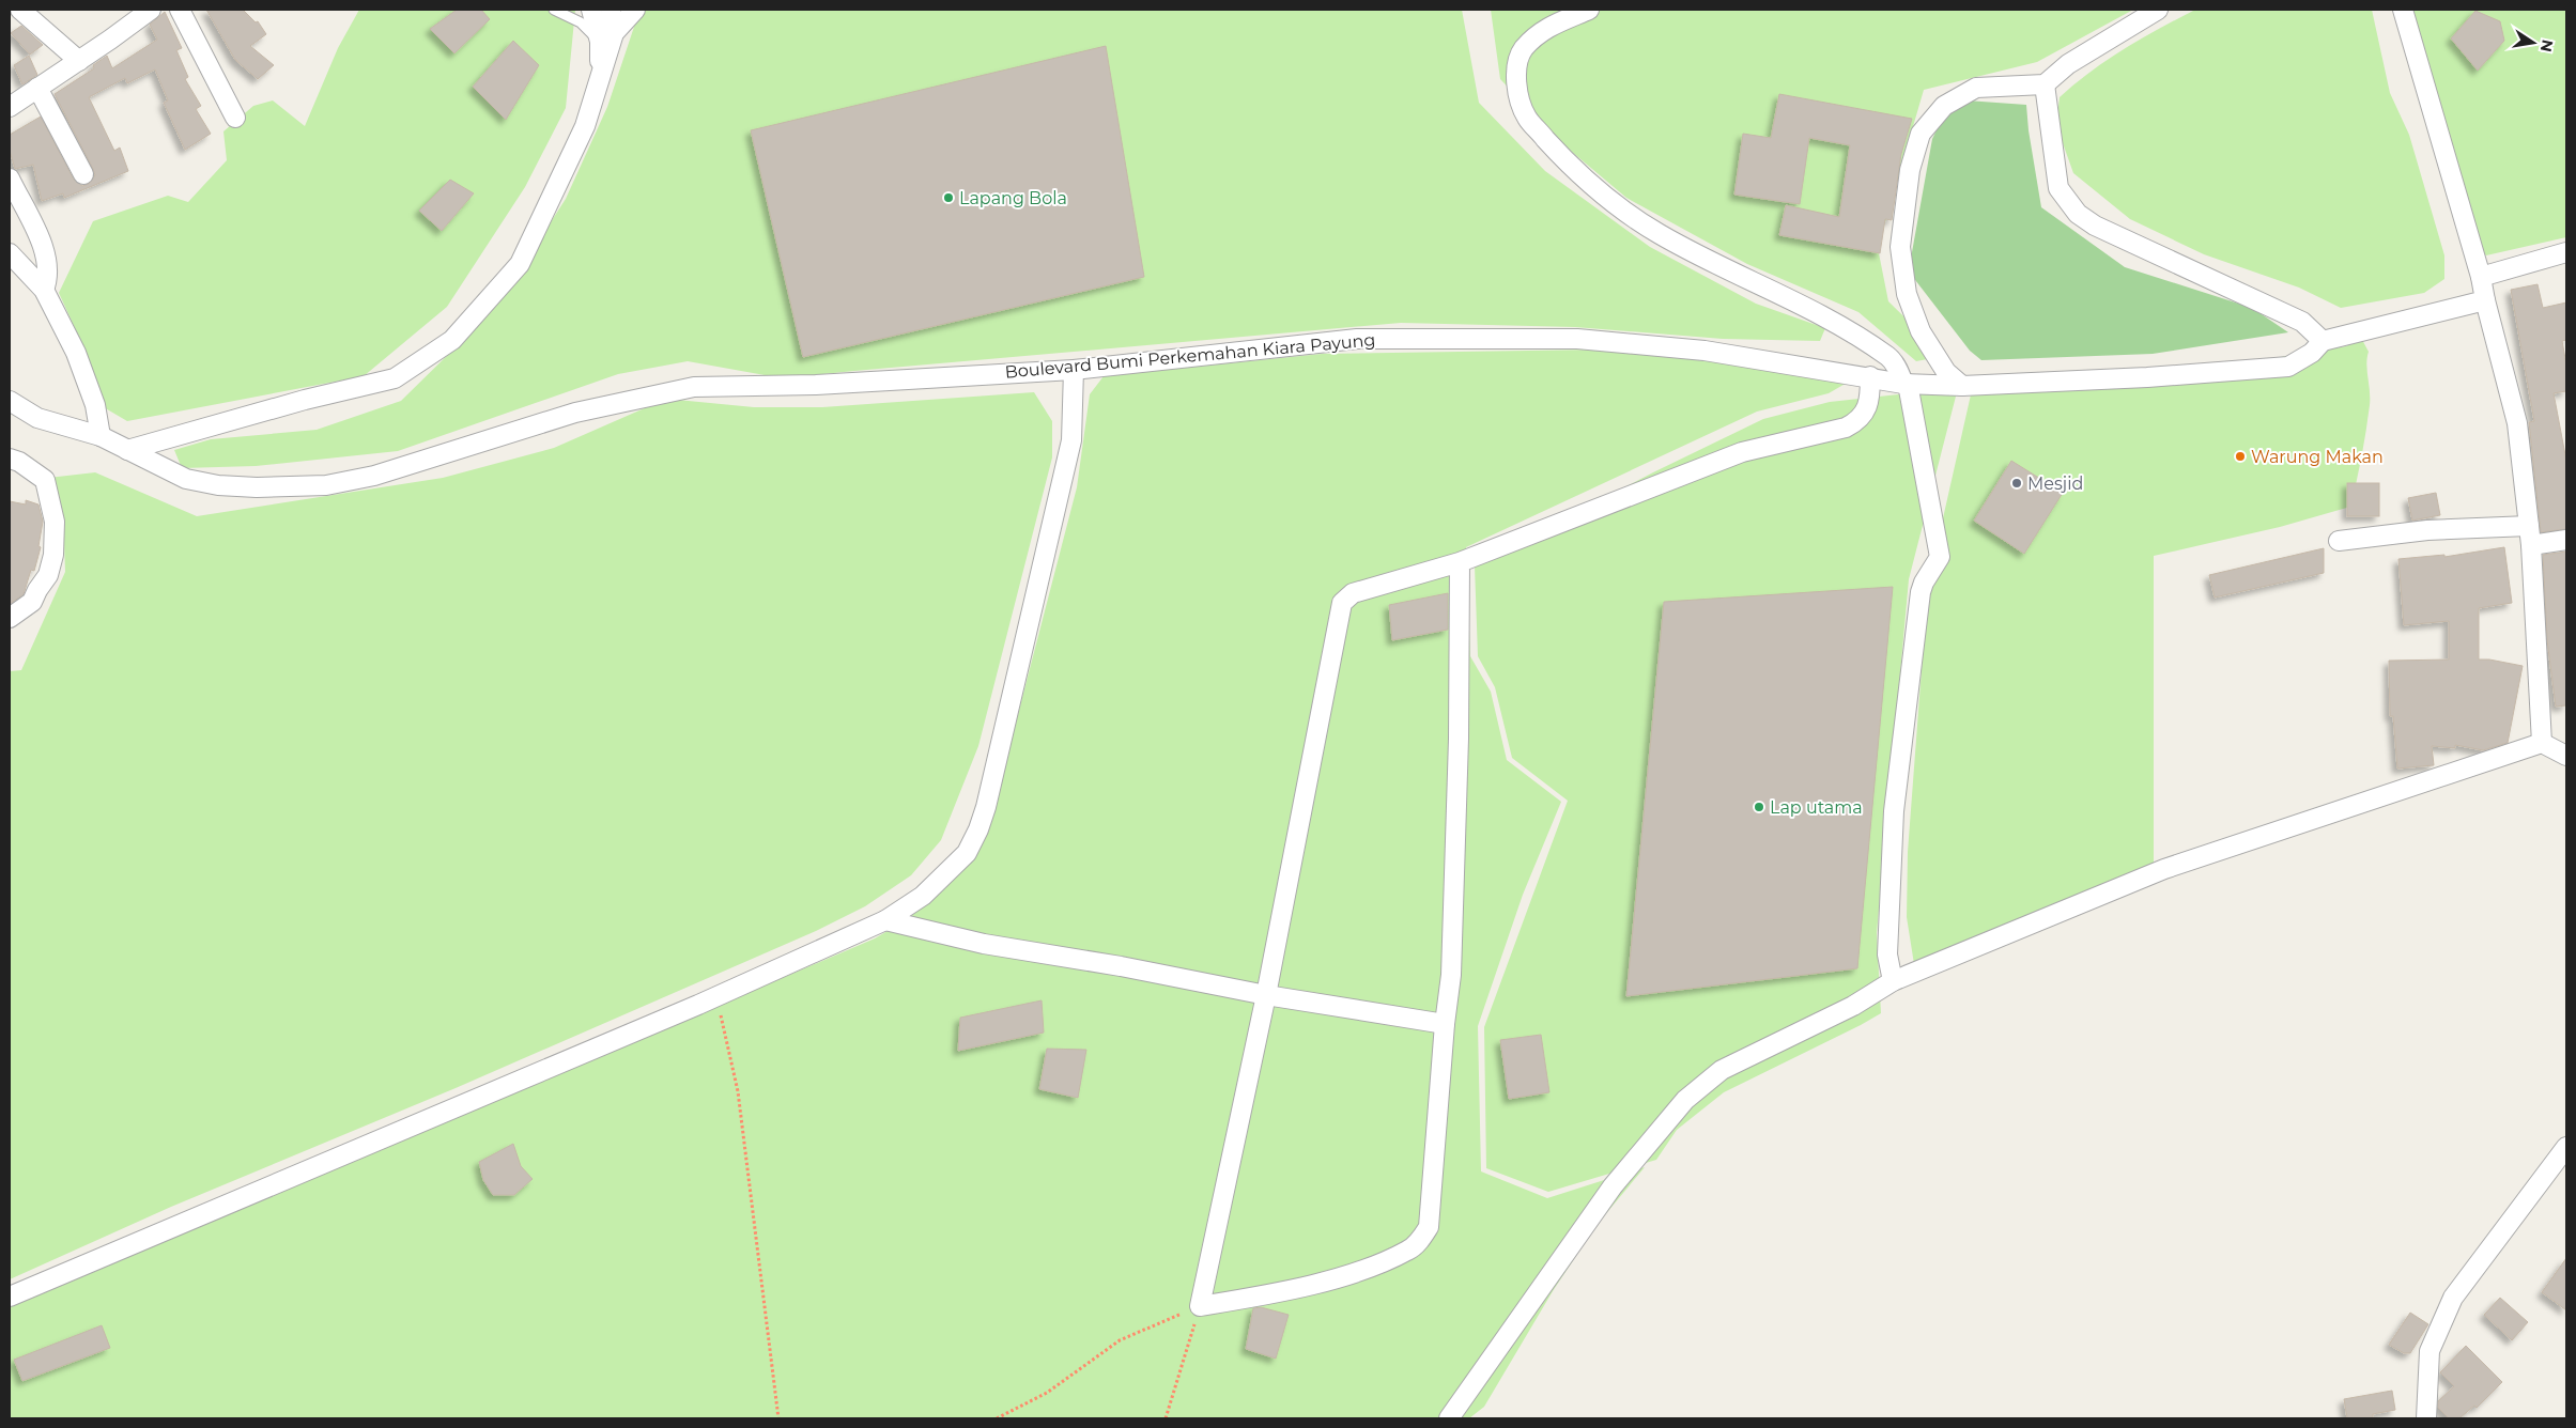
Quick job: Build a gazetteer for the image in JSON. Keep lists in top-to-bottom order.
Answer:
{
  "streets": {
    "street": ["Boulevard Bumi Perkemahan Kiara Payung"]
  },
  "places": [
    "Lapang Bola",
    "Warung Makan",
    "Mesjid",
    "Lap utama"
  ],
  "north": "right"
}
